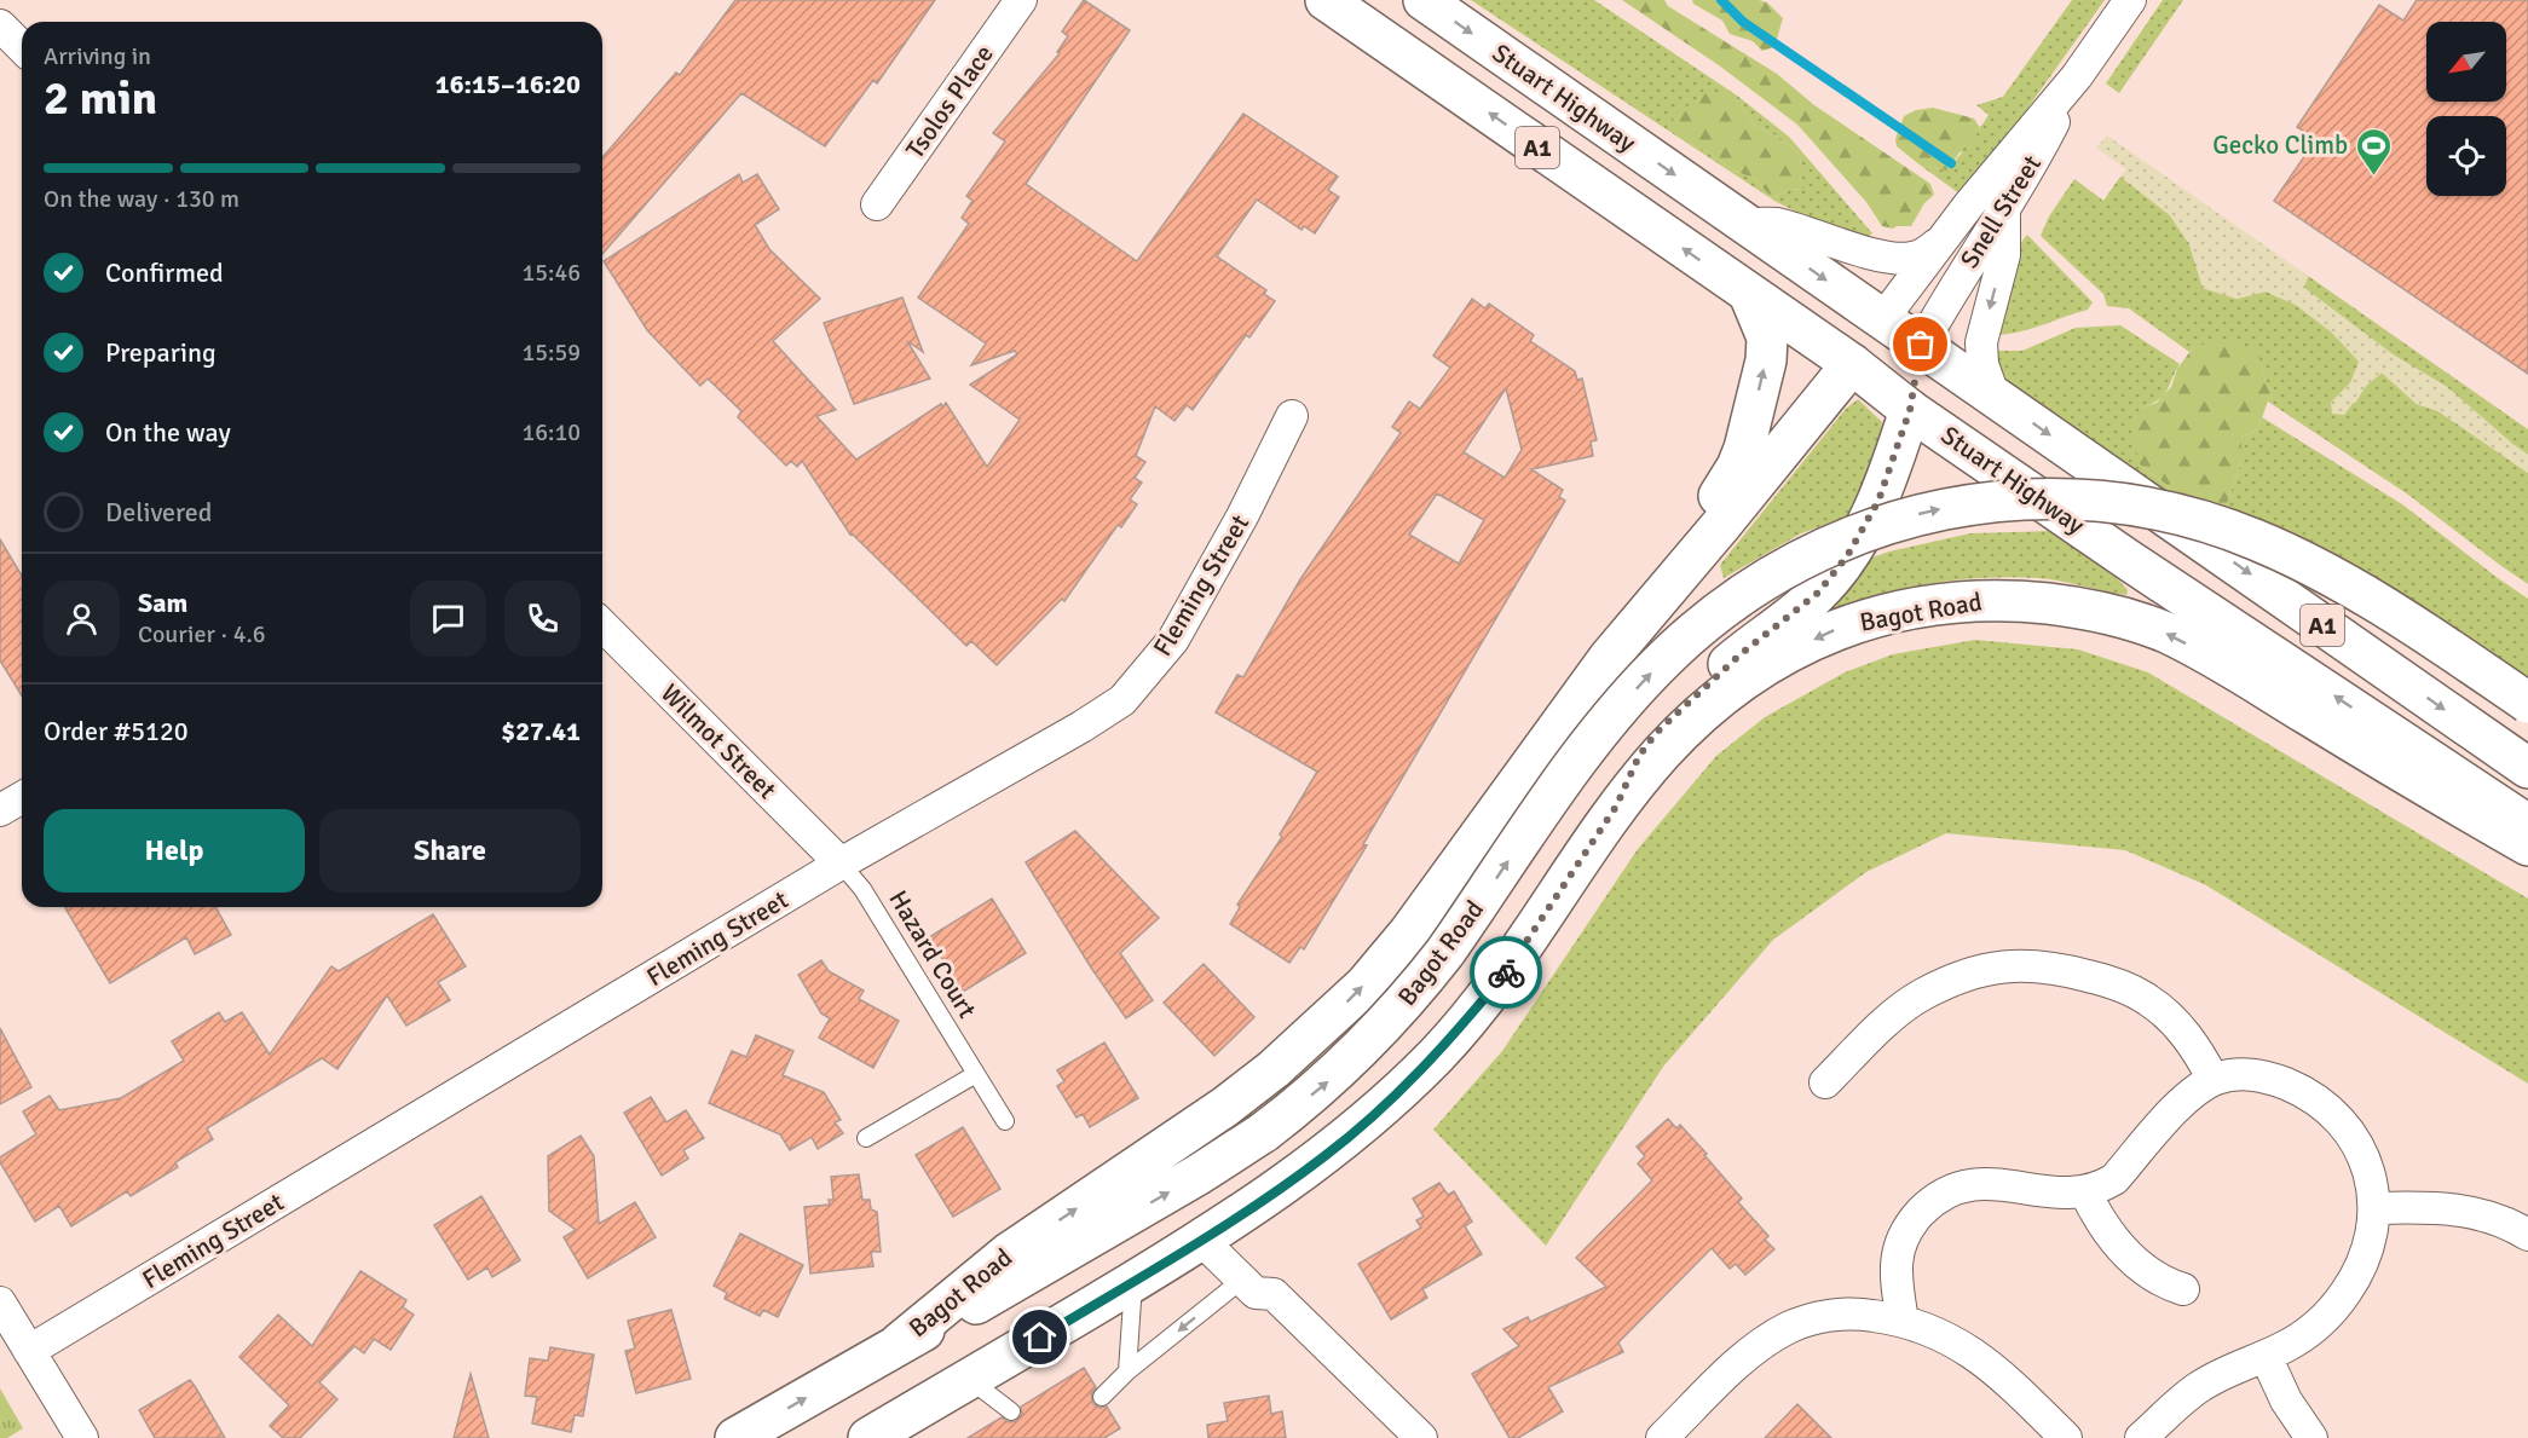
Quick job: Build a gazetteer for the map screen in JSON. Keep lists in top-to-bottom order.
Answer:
{
  "streets": {
    "main road": ["Stuart Highway", "A1", "Bagot Road"],
    "street": [
      "Tsolos Place",
      "Snell Street",
      "Fleming Street",
      "Wilmot Street"
    ],
    "lane": ["Hazard Court"]
  },
  "crossings": [
    ["Stuart Highway", "Snell Street"],
    ["Stuart Highway", "Bagot Road"],
    ["Snell Street", "Bagot Road"],
    ["Fleming Street", "Wilmot Street"],
    ["Fleming Street", "Hazard Court"],
    ["Wilmot Street", "Hazard Court"]
  ],
  "places": {
    "sports": ["Gecko Climb"]
  },
  "north": "bottom left",
  "page": {
    "heading": ["2 min", "Arriving in", "16:15–16:20"],
    "panel": [
      "Sam",
      "Courier · 4.6",
      "Order #5120",
      "$27.41"
    ],
    "bar": "On the way · 130 m",
    "list": [
      ["Confirmed", "15:46"],
      ["Preparing", "15:59"],
      ["On the way", "16:10"],
      "Delivered"
    ],
    "buttons": ["Help", "Share"]
  }
}
